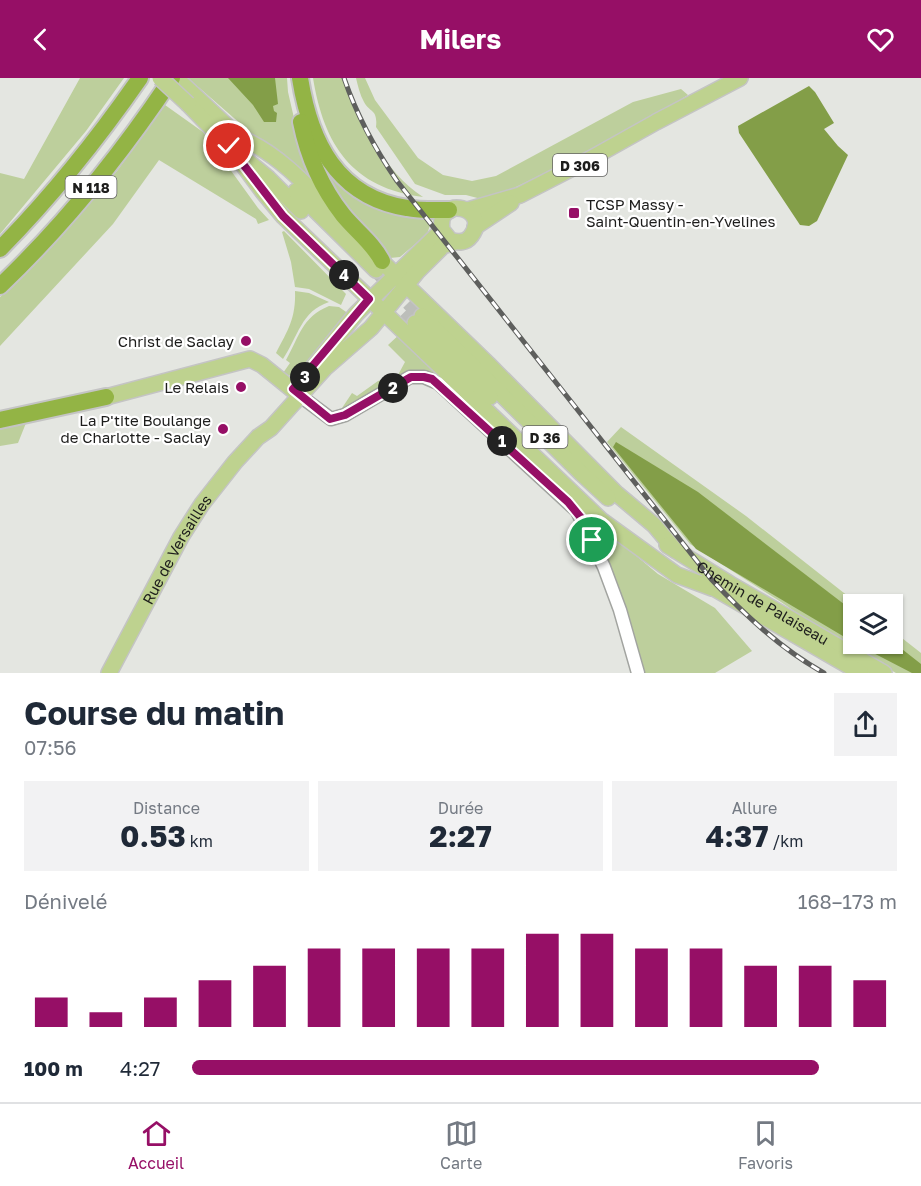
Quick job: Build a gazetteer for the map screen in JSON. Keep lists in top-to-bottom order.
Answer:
{
  "streets": {
    "highway": ["N 118"],
    "main road": [
      "D 306",
      "D 36",
      "Rue de Versailles",
      "Chemin de Palaiseau"
    ]
  },
  "crossings": [
    ["D 306", "Rue de Versailles"],
    ["D 36", "Rue de Versailles"],
    ["D 36", "Chemin de Palaiseau"]
  ],
  "places": {
    "transit": ["TCSP Massy - Saint-Quentin-en-Yvelines"],
    "other": ["Christ de Saclay", "Le Relais", "La P'tite Boulange de Charlotte - Saclay"]
  },
  "page": {
    "header": "Milers",
    "pins": [
      "4",
      "3",
      "2",
      "1"
    ],
    "heading": ["Course du matin", "07:56"],
    "stats": [
      ["Distance", "0.53 km"],
      ["Durée", "2:27"],
      ["Allure", "4:37 /km"]
    ],
    "chart": ["Dénivelé", "168–173 m"],
    "list": [
      {
        "name": "100 m",
        "note": "4:27"
      }
    ],
    "tabs": ["Accueil", "Carte", "Favoris"]
  }
}
